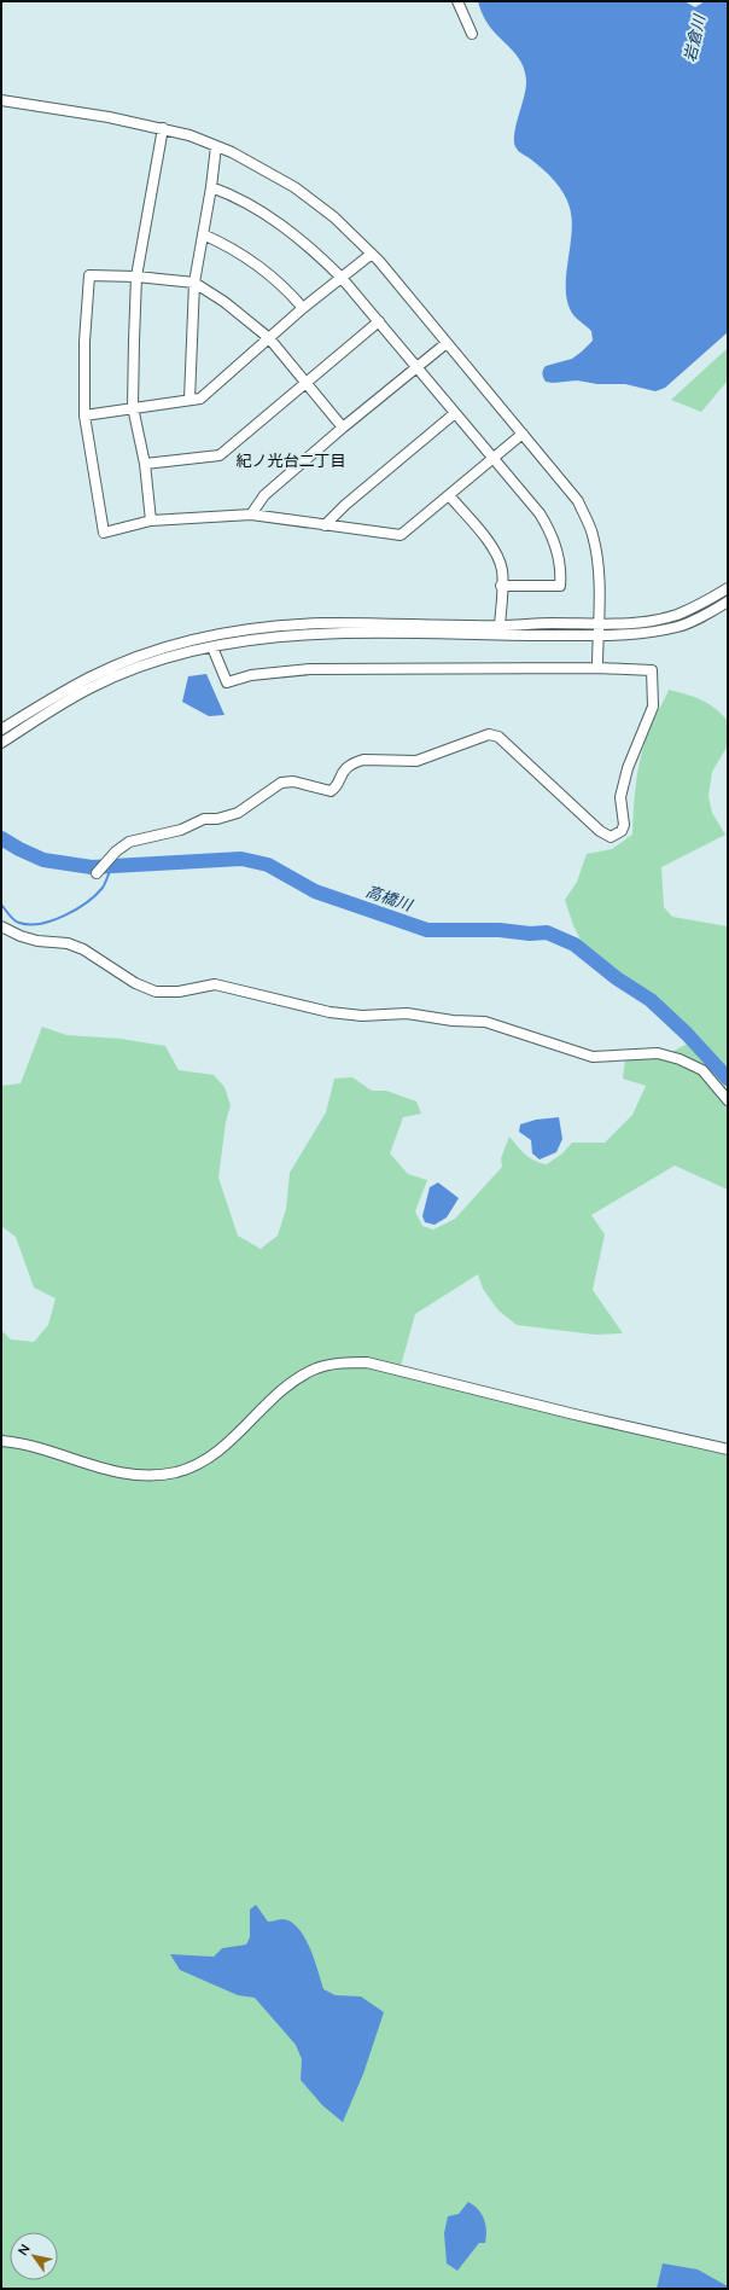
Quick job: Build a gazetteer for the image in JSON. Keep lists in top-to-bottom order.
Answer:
{
  "districts": ["紀ノ光台二丁目"],
  "water": ["岩倉川", "高橋川"],
  "north": "top left"
}
